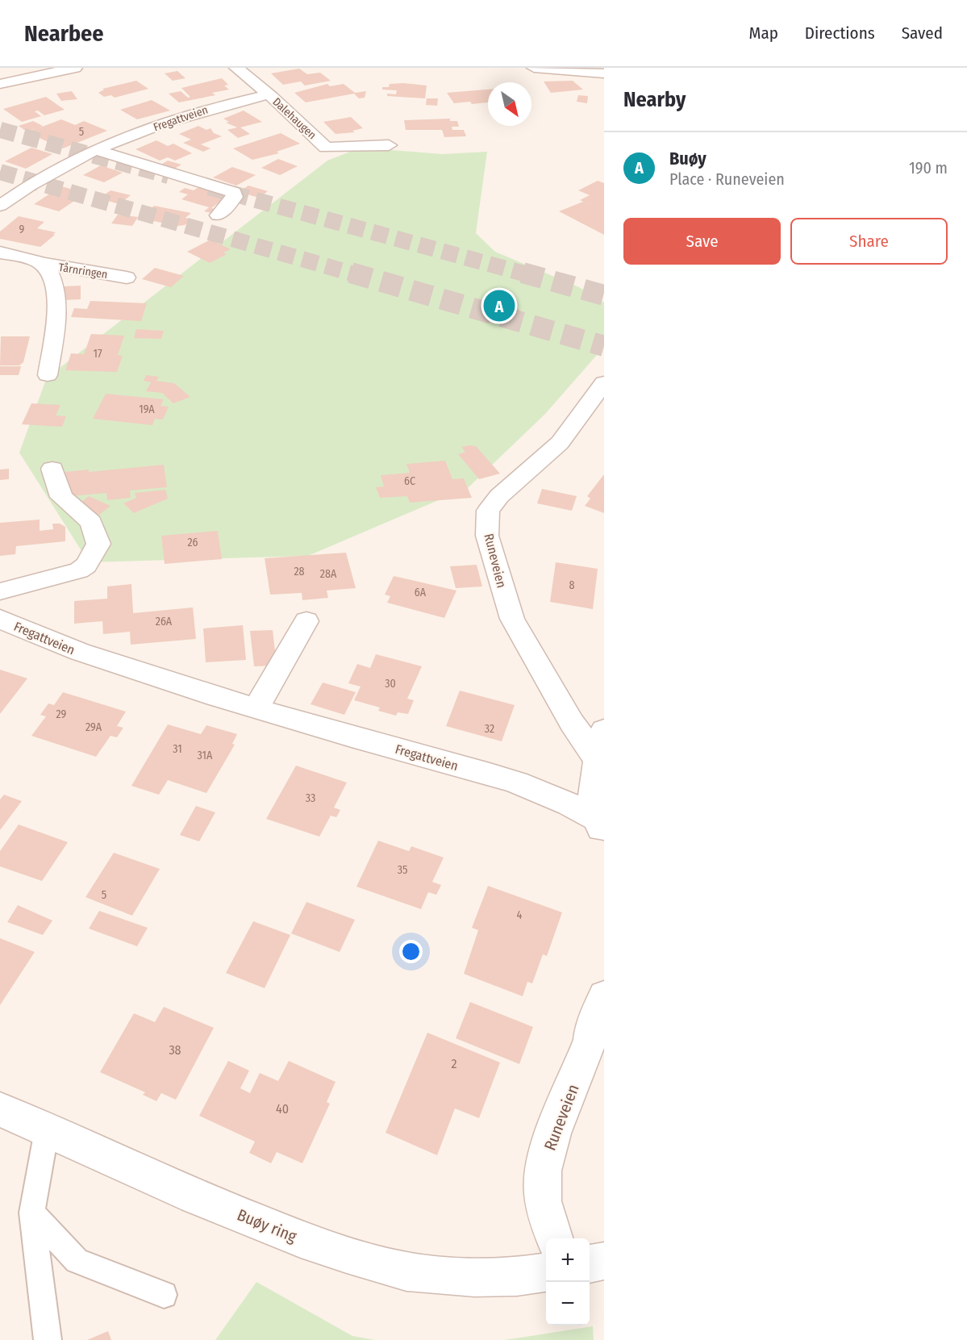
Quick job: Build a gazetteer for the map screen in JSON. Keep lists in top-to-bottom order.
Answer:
{
  "streets": {
    "street": [
      "Fregattveien",
      "Dalehaugen",
      "Tårnringen",
      "Runeveien",
      "Buøy ring"
    ]
  },
  "crossings": [
    ["Fregattveien", "Dalehaugen"]
  ],
  "house_numbers": [
    "5",
    "9",
    "17",
    "19A",
    "6C",
    "26",
    "28",
    "28A",
    "8",
    "6A",
    "26A",
    "30",
    "29",
    "29A",
    "32",
    "31",
    "31A",
    "33",
    "35",
    "5",
    "4",
    "38",
    "2",
    "40"
  ],
  "north": "bottom right",
  "page": {
    "header": "Nearbee",
    "nav": ["Map", "Directions", "Saved"],
    "heading": "Nearby",
    "list": [
      {
        "mark": "A",
        "name": "Buøy",
        "note": "Place · Runeveien",
        "value": "190 m"
      }
    ],
    "buttons": ["Save", "Share"],
    "pins": "A",
    "map_buttons": ["+", "−"]
  }
}
